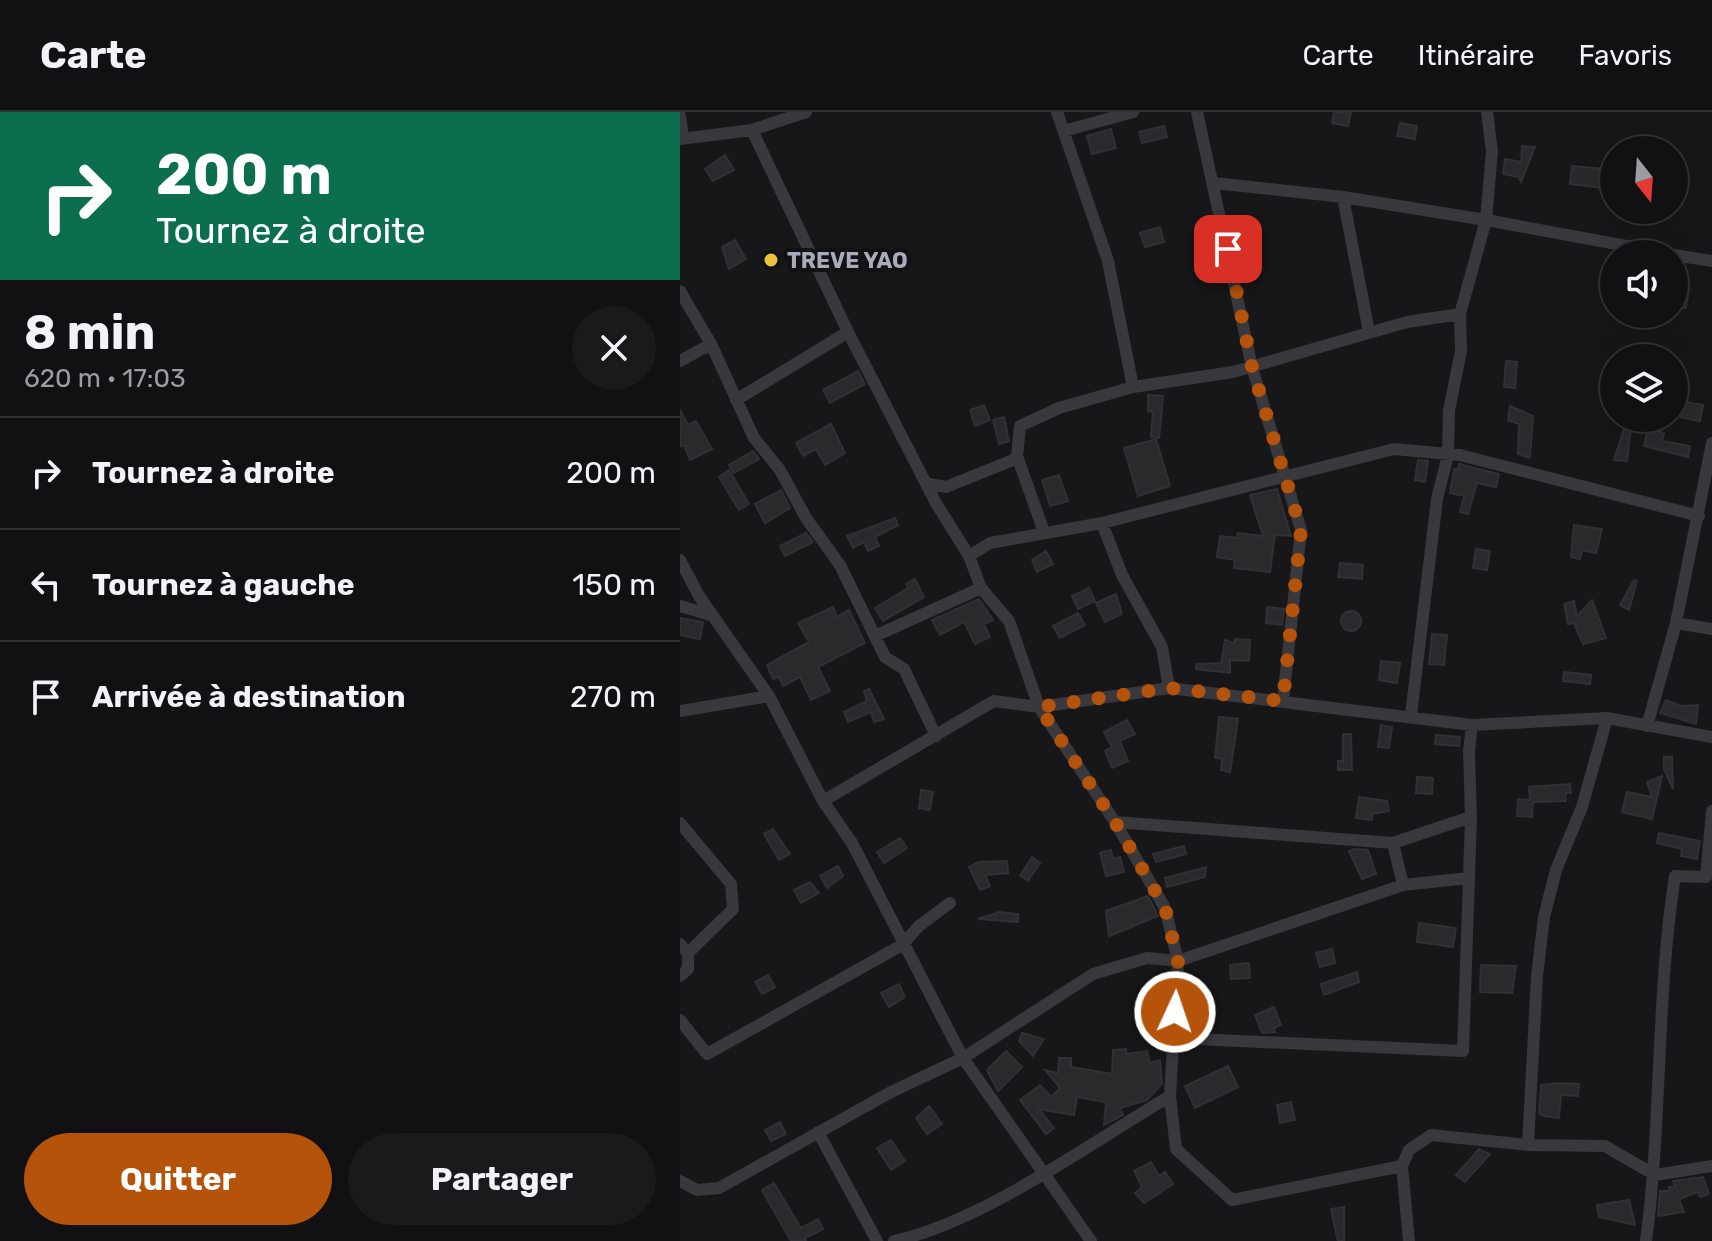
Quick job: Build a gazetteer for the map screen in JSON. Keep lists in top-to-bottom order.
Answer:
{
  "places": ["TREVE YAO"],
  "north": "bottom",
  "page": {
    "header": "Carte",
    "nav": ["Carte", "Itinéraire", "Favoris"],
    "turn": ["200 m", "Tournez à droite"],
    "heading": ["8 min", "620 m · 17:03"],
    "list": [
      {
        "name": "Tournez à droite",
        "value": "200 m"
      },
      {
        "name": "Tournez à gauche",
        "value": "150 m"
      },
      {
        "name": "Arrivée à destination",
        "value": "270 m"
      }
    ],
    "buttons": ["Quitter", "Partager"]
  }
}
